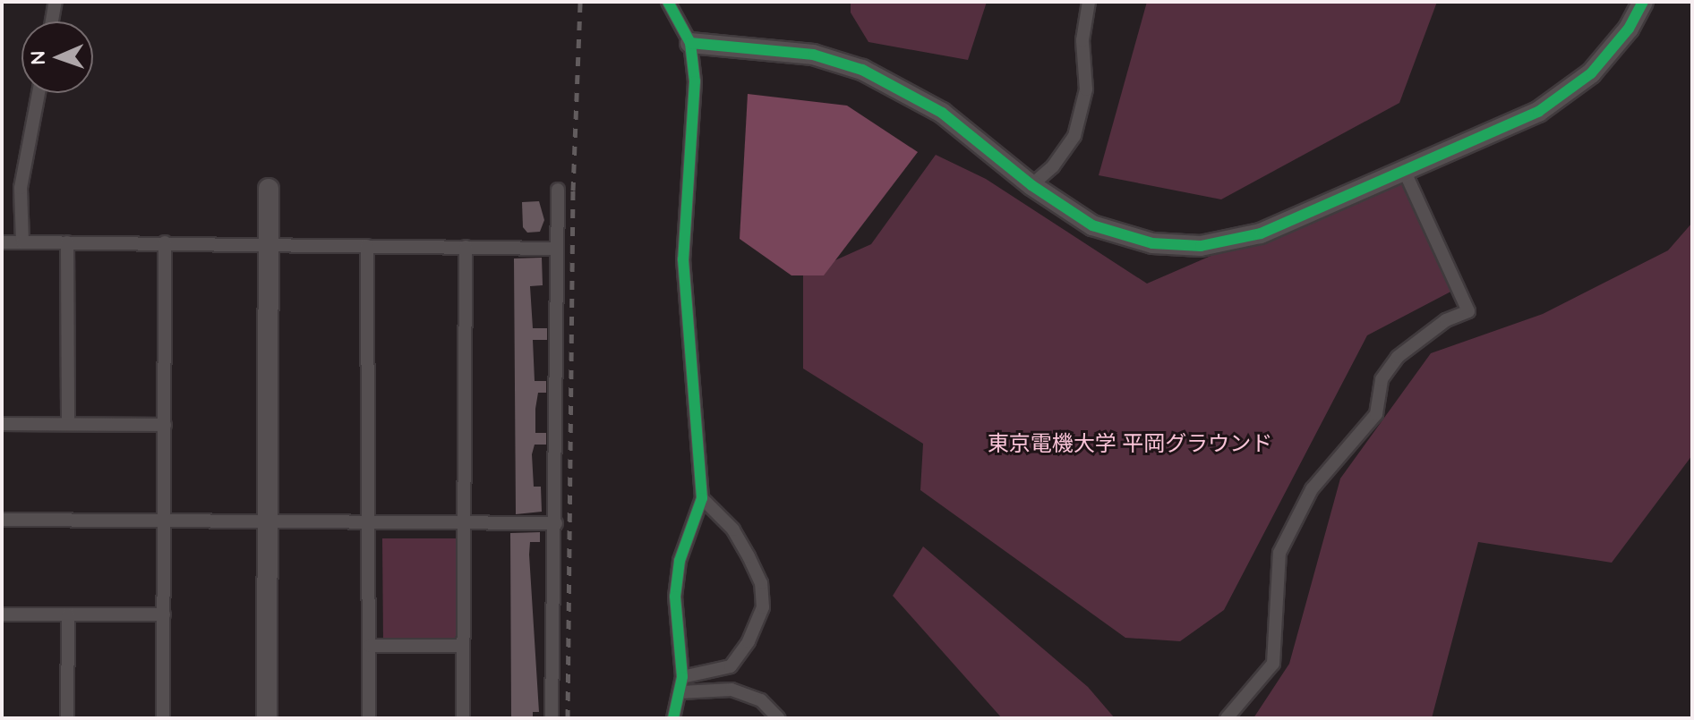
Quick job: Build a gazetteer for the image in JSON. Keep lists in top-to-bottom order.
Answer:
{
  "parks": ["東京電機大学 平岡グラウンド"],
  "north": "left"
}
